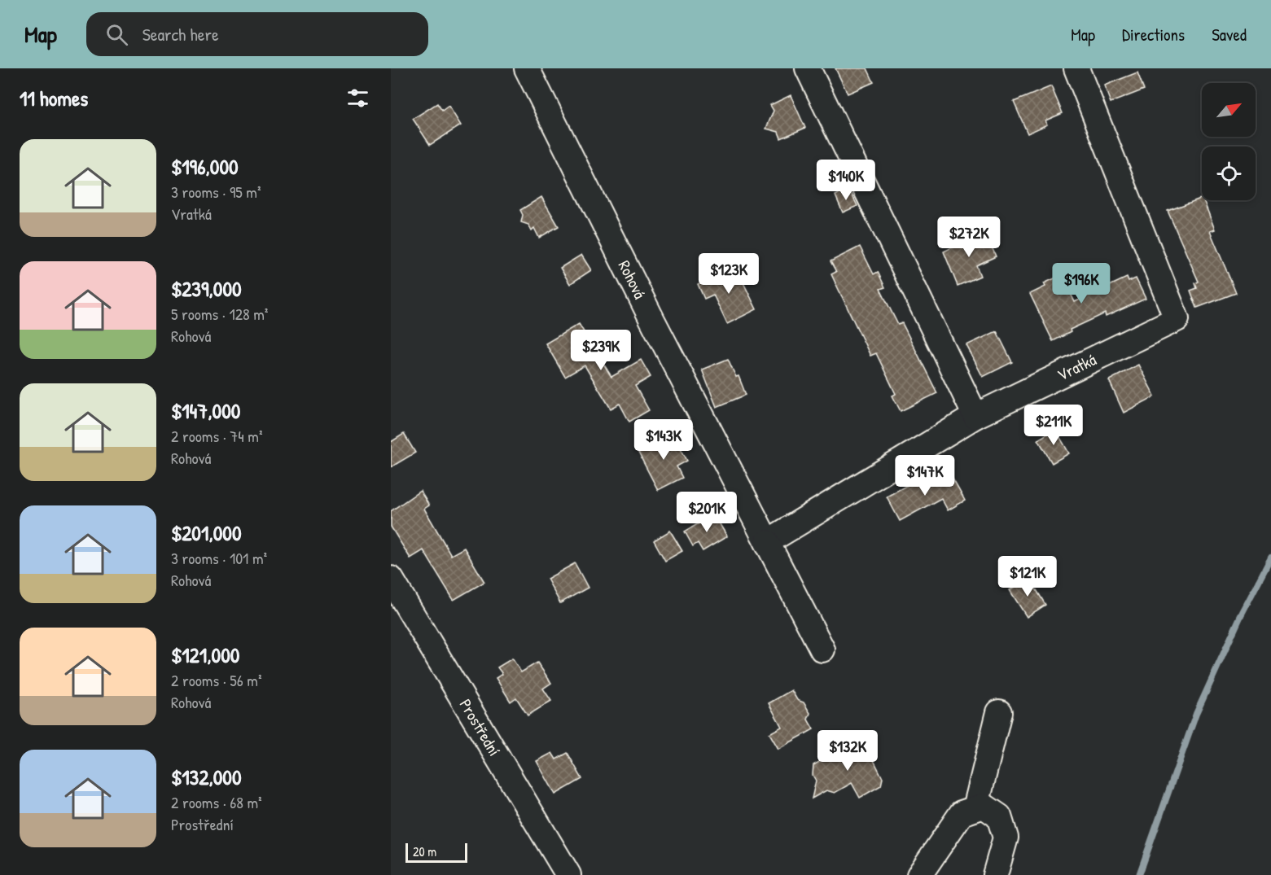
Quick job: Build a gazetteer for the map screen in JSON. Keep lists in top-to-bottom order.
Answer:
{
  "streets": {
    "street": ["Rohová", "Vratká", "Prostřední"]
  },
  "scale_bar": "20 m",
  "north": "top right",
  "page": {
    "header": "Map",
    "search": "Search here",
    "nav": ["Map", "Directions", "Saved"],
    "heading": "11 homes",
    "list": [
      {
        "name": "$196,000",
        "note": "3 rooms · 95 m² · Vratká"
      },
      {
        "name": "$239,000",
        "note": "5 rooms · 128 m² · Rohová"
      },
      {
        "name": "$147,000",
        "note": "2 rooms · 74 m² · Rohová"
      },
      {
        "name": "$201,000",
        "note": "3 rooms · 101 m² · Rohová"
      },
      {
        "name": "$121,000",
        "note": "2 rooms · 56 m² · Rohová"
      },
      {
        "name": "$132,000",
        "note": "2 rooms · 68 m² · Prostřední"
      }
    ],
    "price": [
      "$140K",
      "$272K",
      "$123K",
      "$196K",
      "$239K",
      "$211K",
      "$143K",
      "$147K",
      "$201K",
      "$121K",
      "$132K"
    ],
    "scale": "20 m"
  }
}
